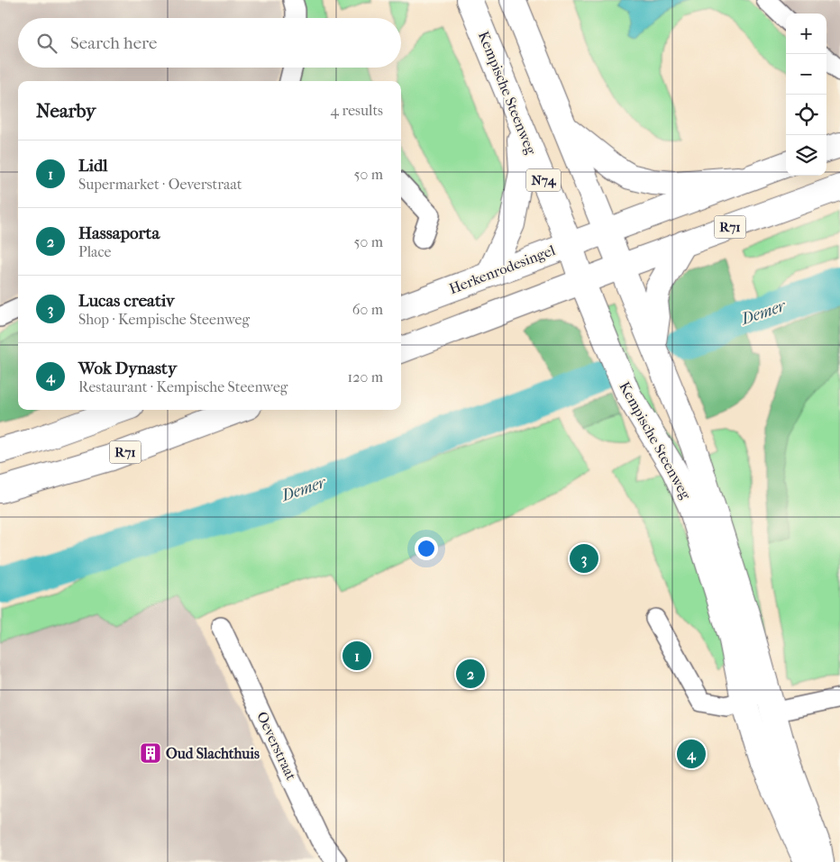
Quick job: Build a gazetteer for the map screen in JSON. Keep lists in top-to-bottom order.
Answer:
{
  "streets": {
    "main road": [
      "Kempische Steenweg",
      "N74",
      "R71",
      "Herkenrodesingel"
    ],
    "street": ["Oeverstraat"]
  },
  "crossings": [
    ["Kempische Steenweg", "R71"],
    ["Kempische Steenweg", "Herkenrodesingel"]
  ],
  "water": ["Demer"],
  "places": {
    "building": ["Oud Slachthuis"]
  },
  "page": {
    "map_buttons": ["+", "−"],
    "search": "Search here",
    "heading": ["Nearby", "4 results"],
    "list": [
      {
        "mark": "1",
        "name": "Lidl",
        "note": "Supermarket · Oeverstraat",
        "value": "50 m"
      },
      {
        "mark": "2",
        "name": "Hassaporta",
        "note": "Place",
        "value": "50 m"
      },
      {
        "mark": "3",
        "name": "Lucas creativ",
        "note": "Shop · Kempische Steenweg",
        "value": "60 m"
      },
      {
        "mark": "4",
        "name": "Wok Dynasty",
        "note": "Restaurant · Kempische Steenweg",
        "value": "120 m"
      }
    ],
    "pins": [
      "3",
      "1",
      "2",
      "4"
    ]
  }
}
